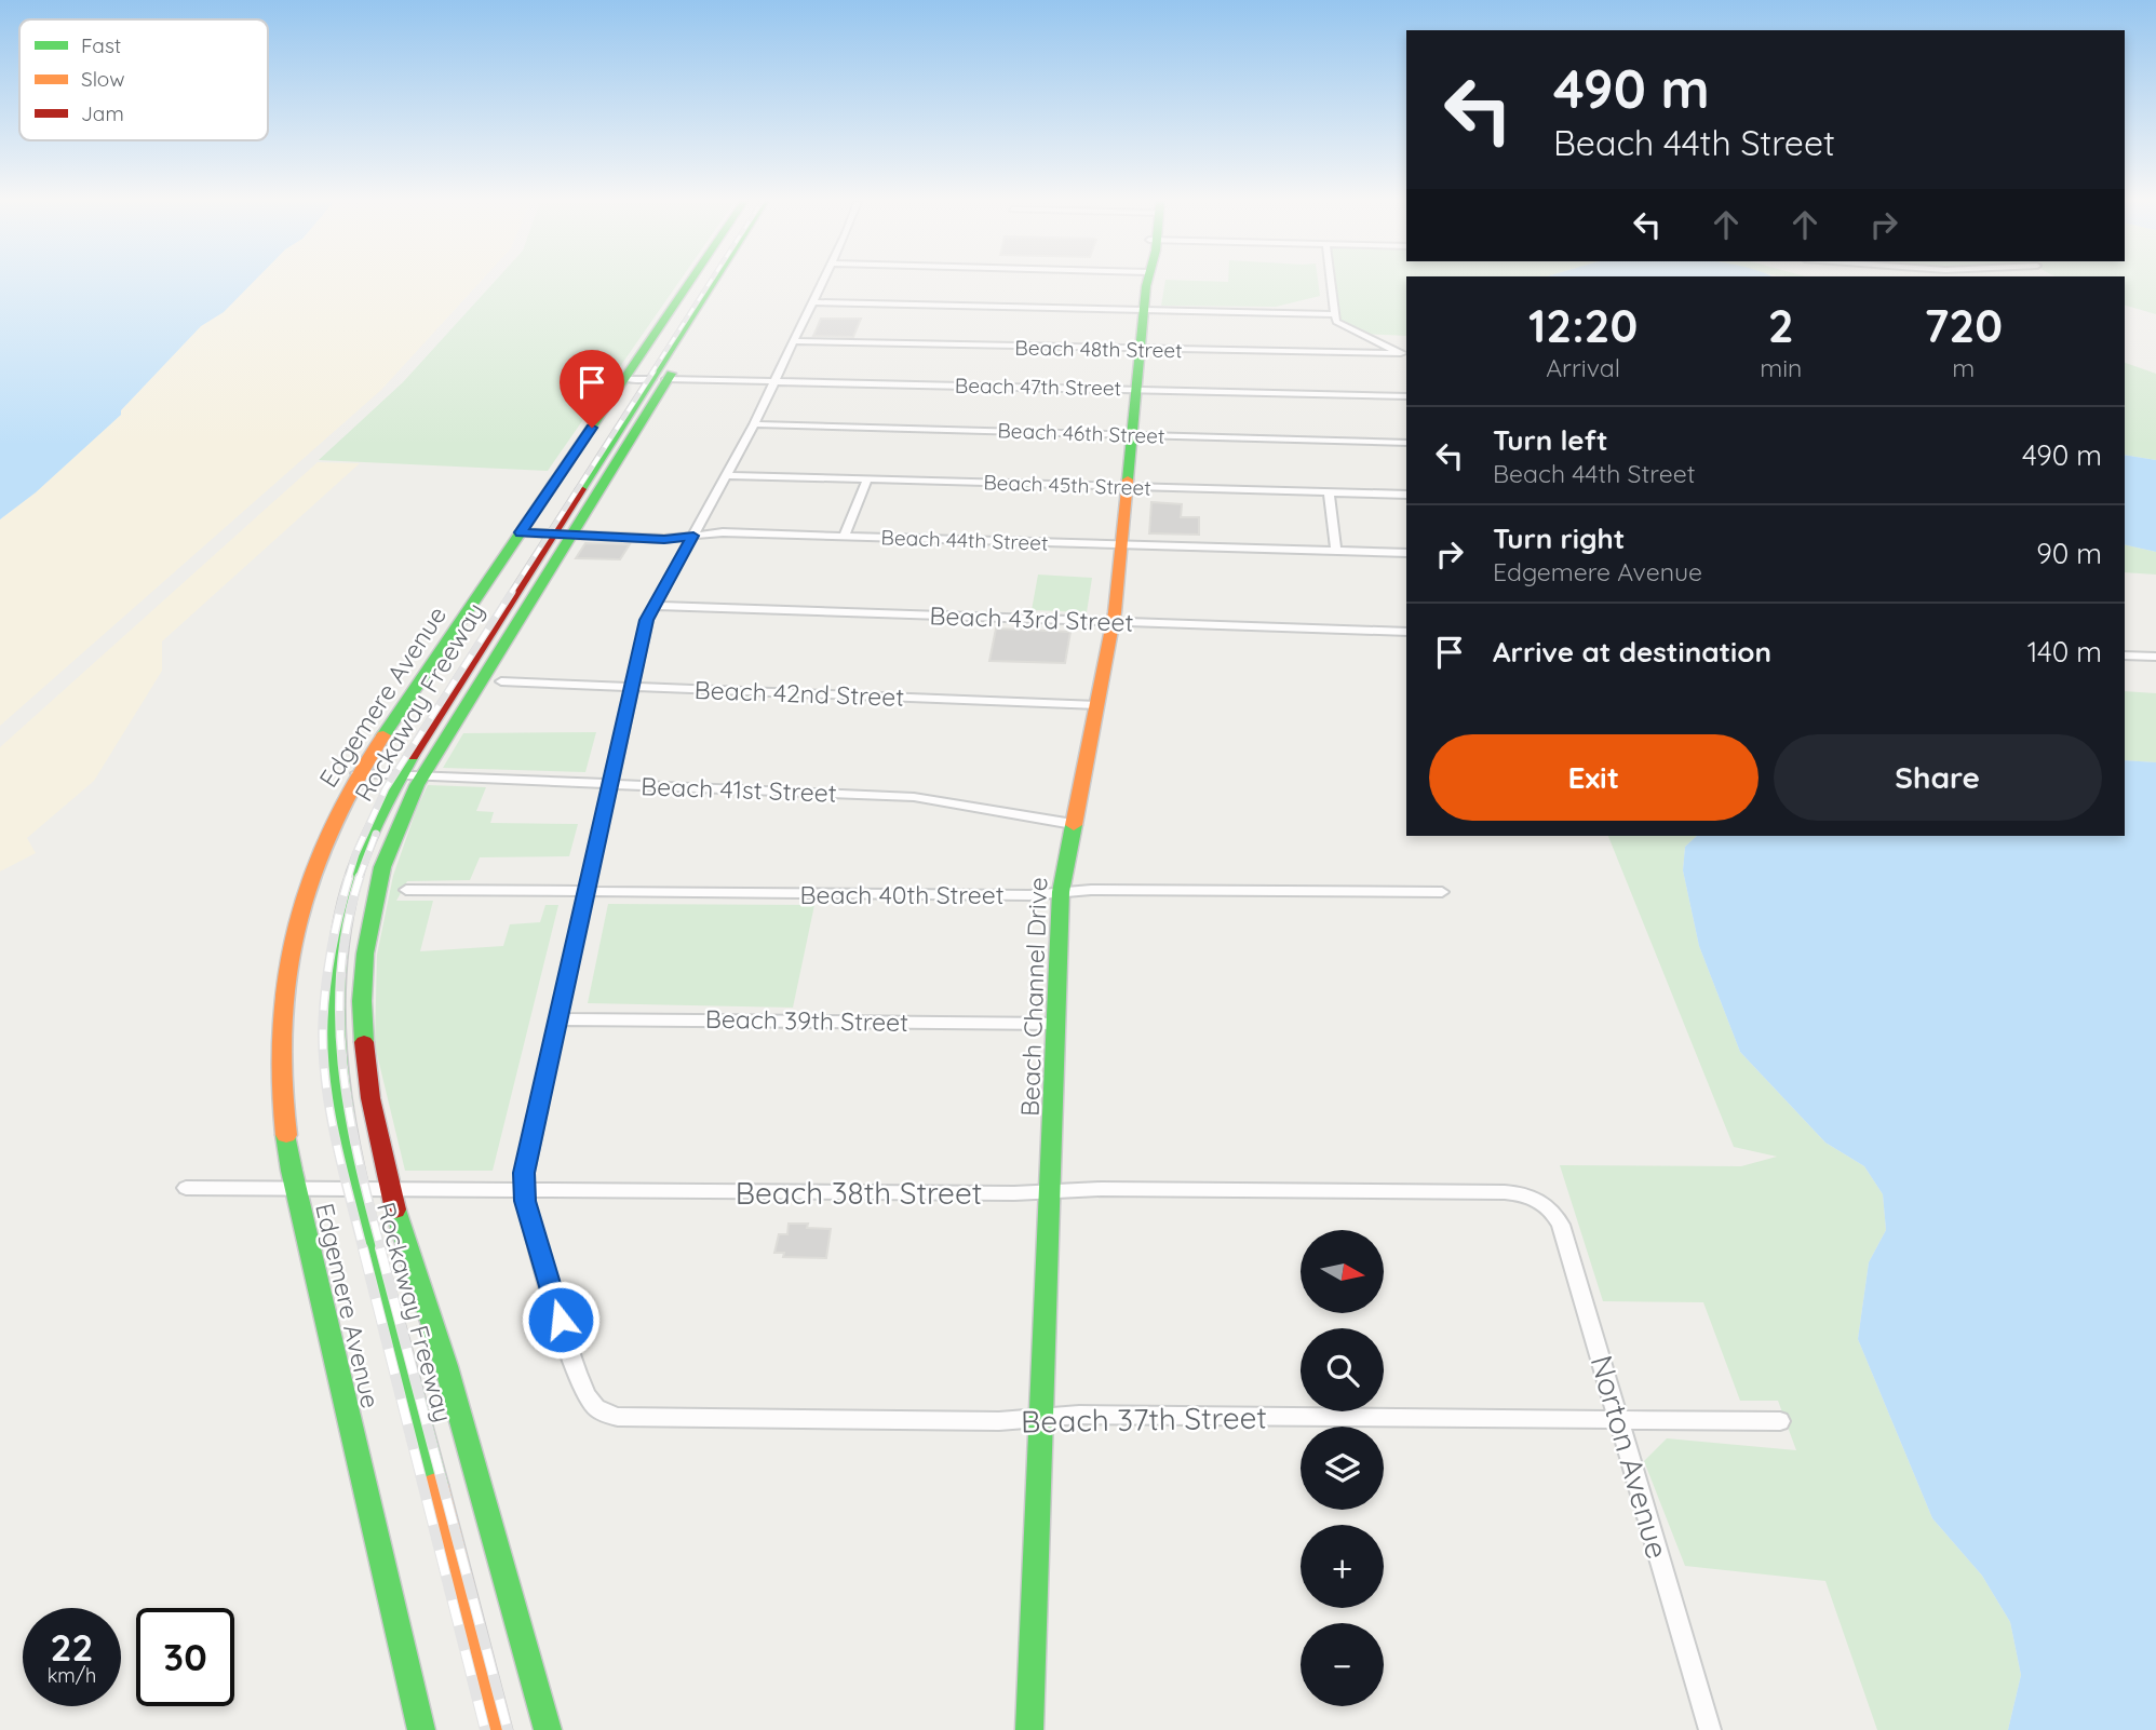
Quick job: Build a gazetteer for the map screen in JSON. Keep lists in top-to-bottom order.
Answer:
{
  "streets": {
    "main road": ["Edgemere Avenue", "Rockaway Freeway", "Beach Channel Drive"],
    "street": [
      "Beach 48th Street",
      "Beach 47th Street",
      "Beach 46th Street",
      "Beach 45th Street",
      "Beach 44th Street",
      "Beach 43rd Street",
      "Beach 42nd Street",
      "Beach 41st Street",
      "Beach 40th Street",
      "Beach 39th Street",
      "Beach 38th Street",
      "Beach 37th Street",
      "Norton Avenue"
    ]
  },
  "crossings": [
    ["Beach 48th Street", "Beach Channel Drive"],
    ["Beach 47th Street", "Edgemere Avenue"],
    ["Beach 47th Street", "Rockaway Freeway"],
    ["Beach 47th Street", "Beach Channel Drive"],
    ["Beach 46th Street", "Beach Channel Drive"],
    ["Beach 45th Street", "Beach Channel Drive"],
    ["Beach 44th Street", "Edgemere Avenue"],
    ["Beach 44th Street", "Rockaway Freeway"],
    ["Beach 44th Street", "Beach Channel Drive"],
    ["Beach 43rd Street", "Beach Channel Drive"],
    ["Beach 42nd Street", "Beach Channel Drive"],
    ["Edgemere Avenue", "Beach 41st Street"],
    ["Edgemere Avenue", "Beach 38th Street"],
    ["Rockaway Freeway", "Beach 41st Street"],
    ["Rockaway Freeway", "Beach 38th Street"],
    ["Beach 41st Street", "Beach Channel Drive"],
    ["Beach 40th Street", "Beach Channel Drive"],
    ["Beach Channel Drive", "Beach 39th Street"],
    ["Beach Channel Drive", "Beach 38th Street"],
    ["Beach Channel Drive", "Beach 37th Street"],
    ["Beach 38th Street", "Norton Avenue"],
    ["Beach 37th Street", "Norton Avenue"]
  ],
  "legend": ["Fast", "Slow", "Jam"],
  "north": "right",
  "page": {
    "turn": ["490 m", "Beach 44th Street"],
    "eta": [
      "12:20",
      "Arrival",
      "2",
      "min",
      "720",
      "m"
    ],
    "list": [
      {
        "name": "Turn left",
        "note": "Beach 44th Street",
        "value": "490 m"
      },
      {
        "name": "Turn right",
        "note": "Edgemere Avenue",
        "value": "90 m"
      },
      {
        "name": "Arrive at destination",
        "value": "140 m"
      }
    ],
    "buttons": ["Exit", "Share"],
    "map_buttons": ["+", "−"],
    "speed": "22 km/h",
    "limit": "30"
  }
}
